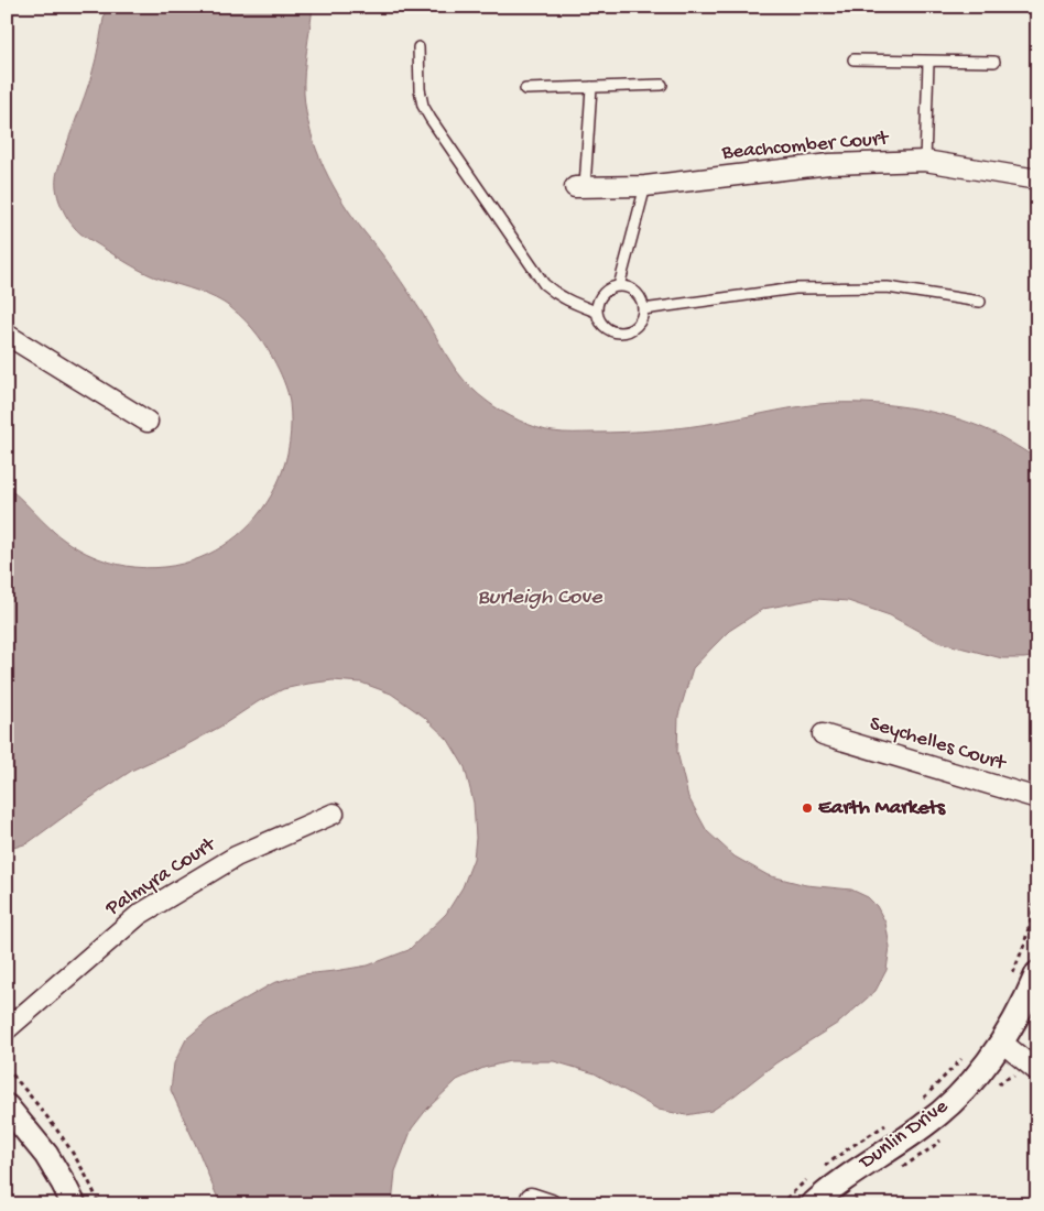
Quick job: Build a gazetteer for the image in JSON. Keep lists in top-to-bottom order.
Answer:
{
  "streets": {
    "street": [
      "Beachcomber Court",
      "Seychelles Court",
      "Palmyra Court",
      "Dunlin Drive"
    ]
  },
  "water": ["Burleigh Cove"],
  "places": ["Earth Markets"]
}
